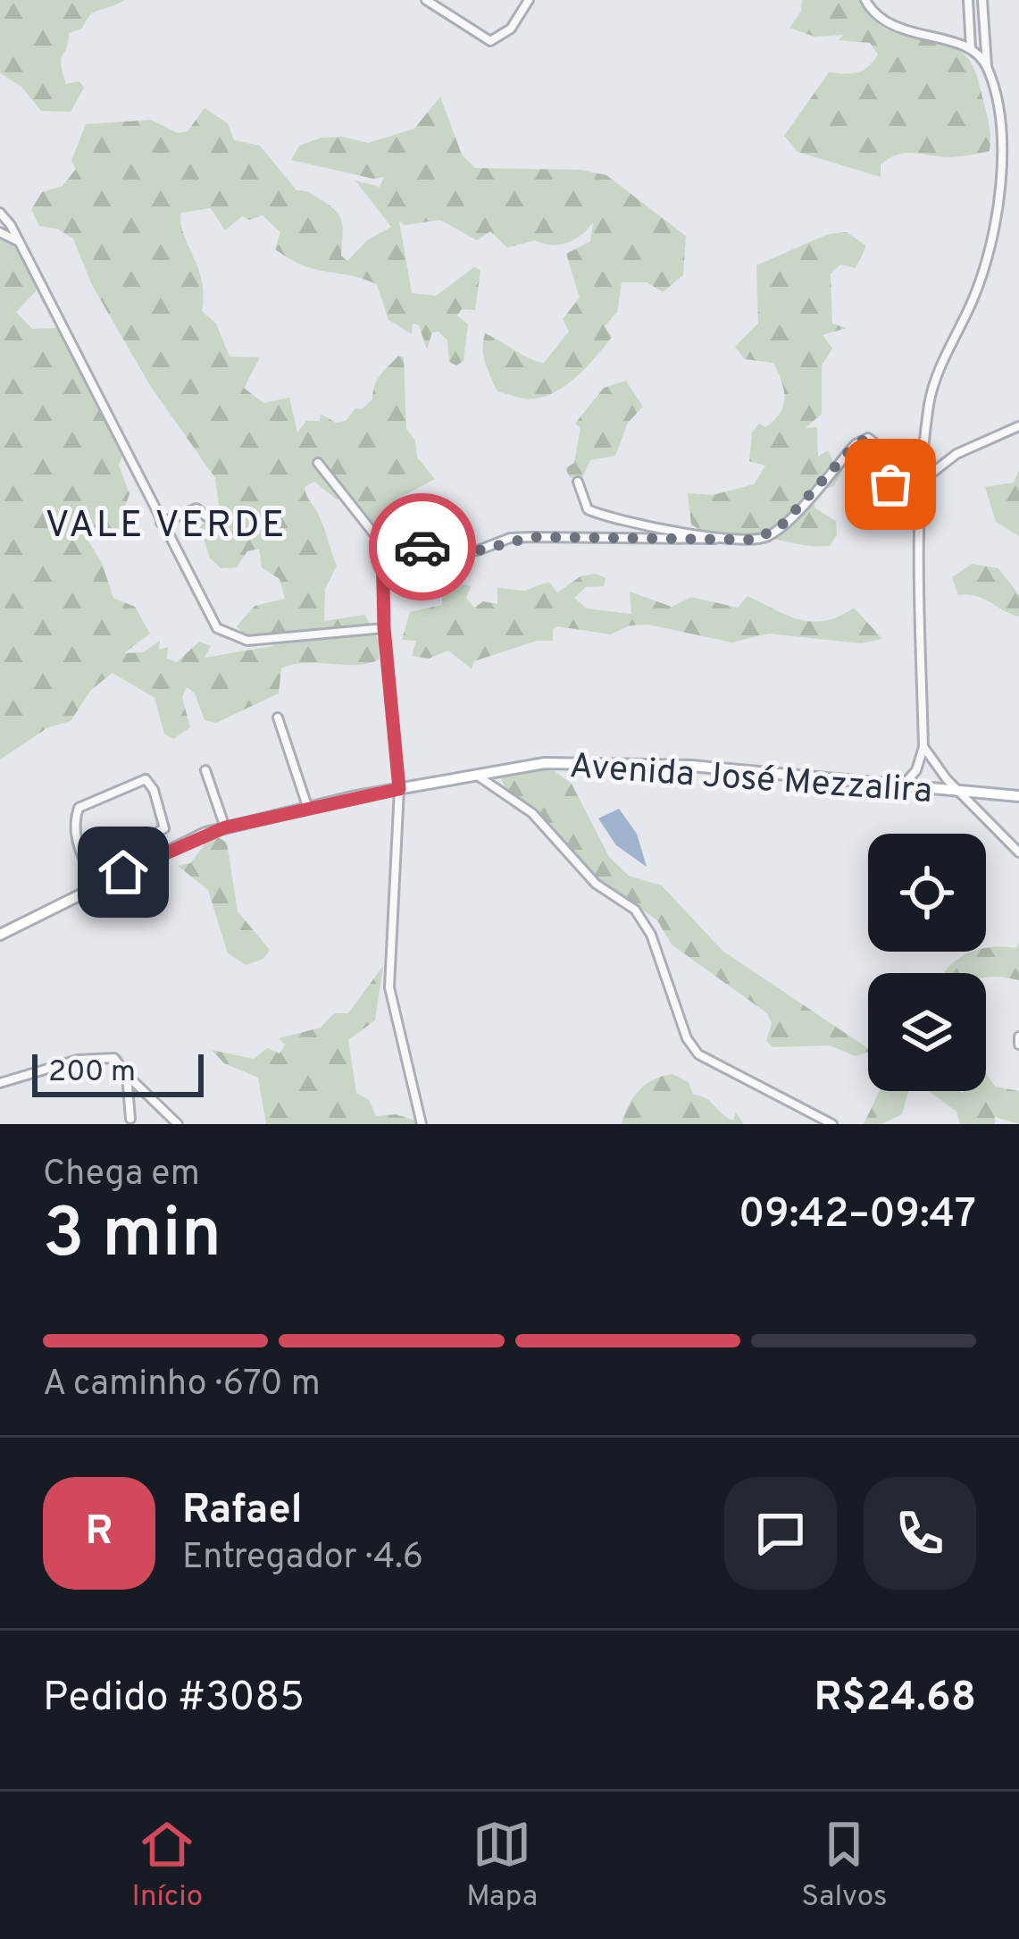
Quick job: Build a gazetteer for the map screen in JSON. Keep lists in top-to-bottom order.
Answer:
{
  "streets": {
    "main road": ["Avenida José Mezzalira"]
  },
  "districts": ["VALE VERDE"],
  "scale_bar": "200 m",
  "page": {
    "scale": "200 m",
    "heading": ["3 min", "Chega em", "09:42–09:47"],
    "panel": [
      "Rafael",
      "Entregador · 4.6",
      "Pedido #3085",
      "R$24.68"
    ],
    "bar": "A caminho · 670 m",
    "round": "R",
    "tabs": ["Início", "Mapa", "Salvos"]
  }
}
